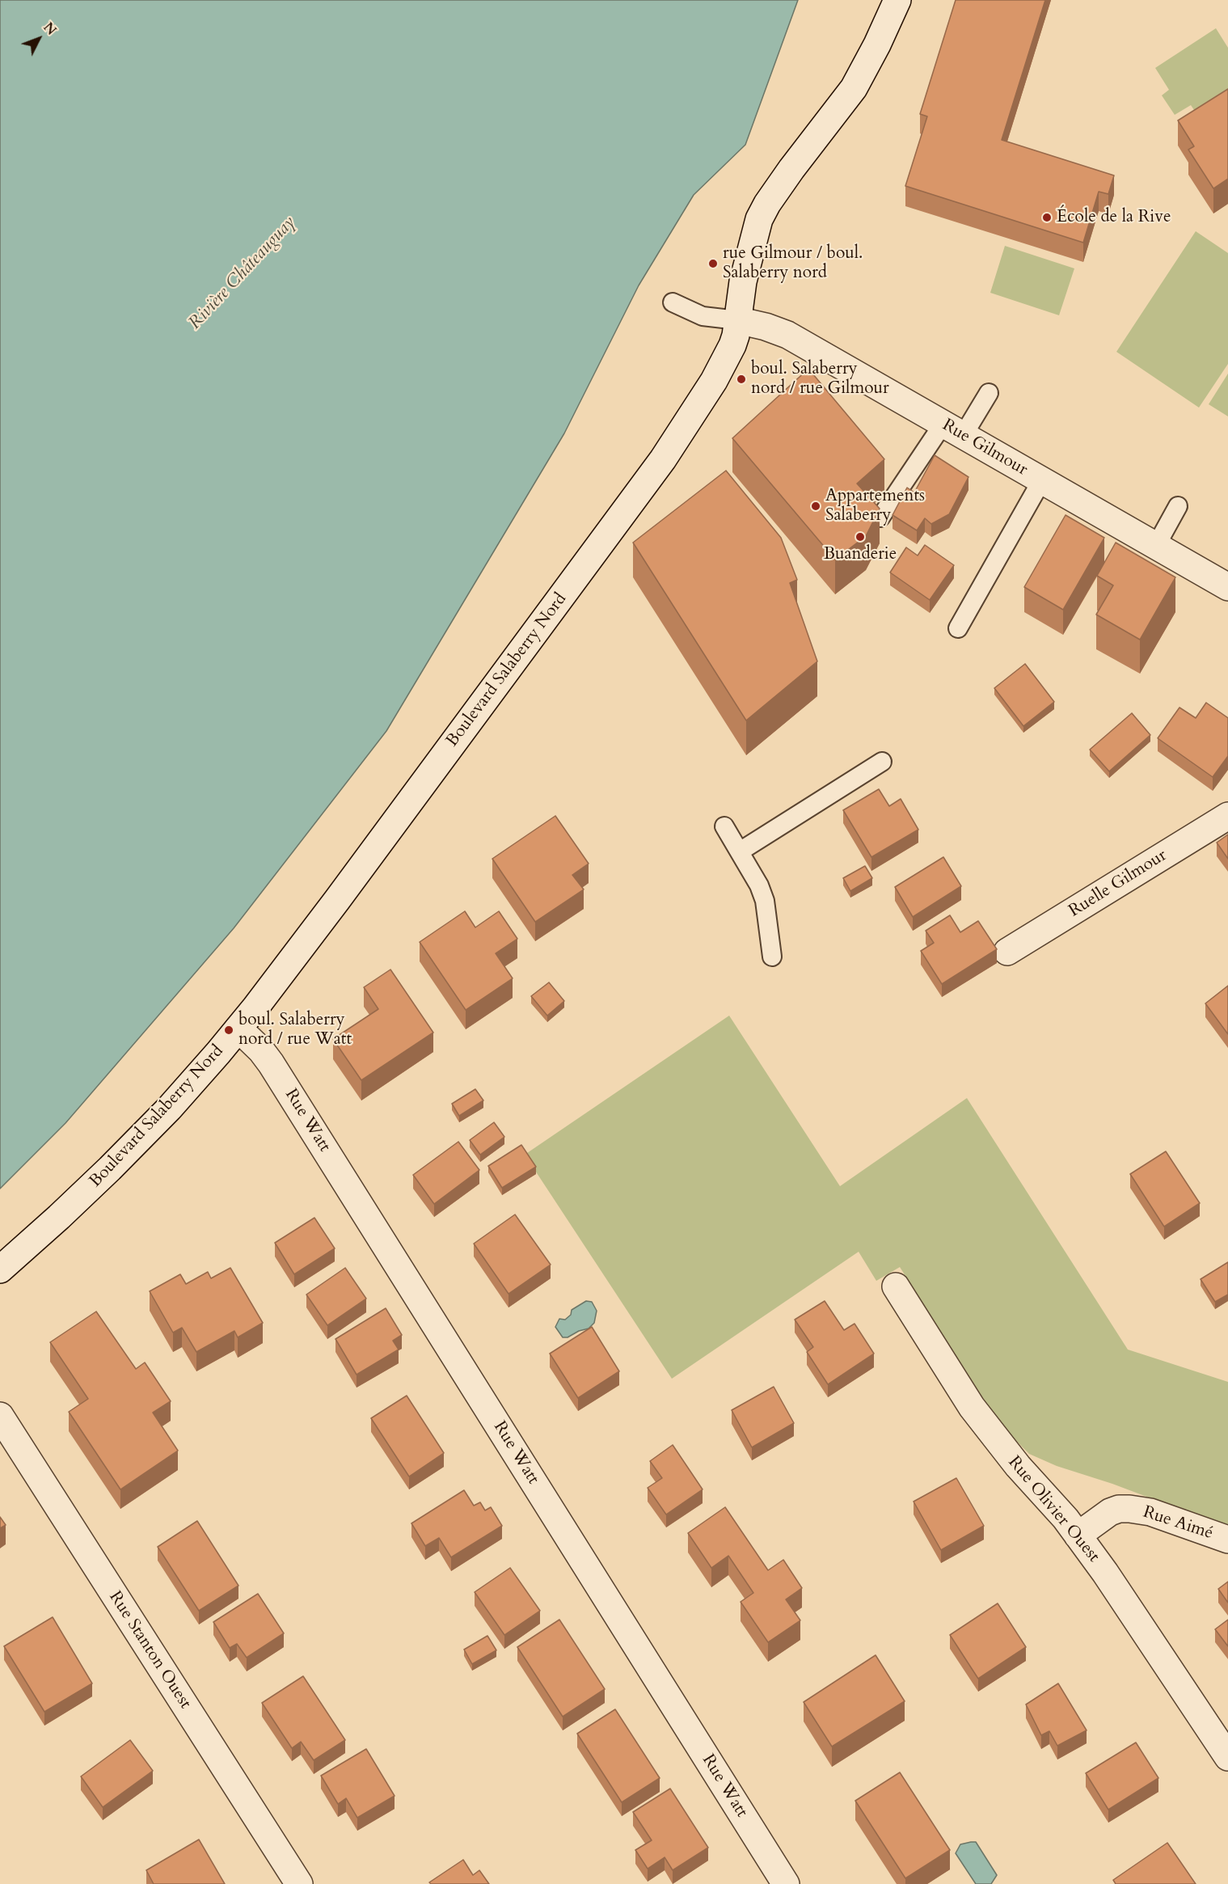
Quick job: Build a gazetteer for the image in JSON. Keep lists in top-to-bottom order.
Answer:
{
  "streets": {
    "street": [
      "Rue Gilmour",
      "Boulevard Salaberry Nord",
      "Ruelle Gilmour",
      "Rue Watt",
      "Rue Olivier Ouest",
      "Rue Aimé",
      "Rue Stanton Ouest"
    ]
  },
  "crossings": [
    ["Rue Gilmour", "Boulevard Salaberry Nord"],
    ["Boulevard Salaberry Nord", "Rue Watt"],
    ["Rue Olivier Ouest", "Rue Aimé"]
  ],
  "water": ["Rivière Châteauguay"],
  "places": [
    "École de la Rive",
    "rue Gilmour / boul. Salaberry nord",
    "boul. Salaberry nord / rue Gilmour",
    "Appartements Salaberry",
    "Buanderie",
    "boul. Salaberry nord / rue Watt"
  ],
  "north": "top right"
}
